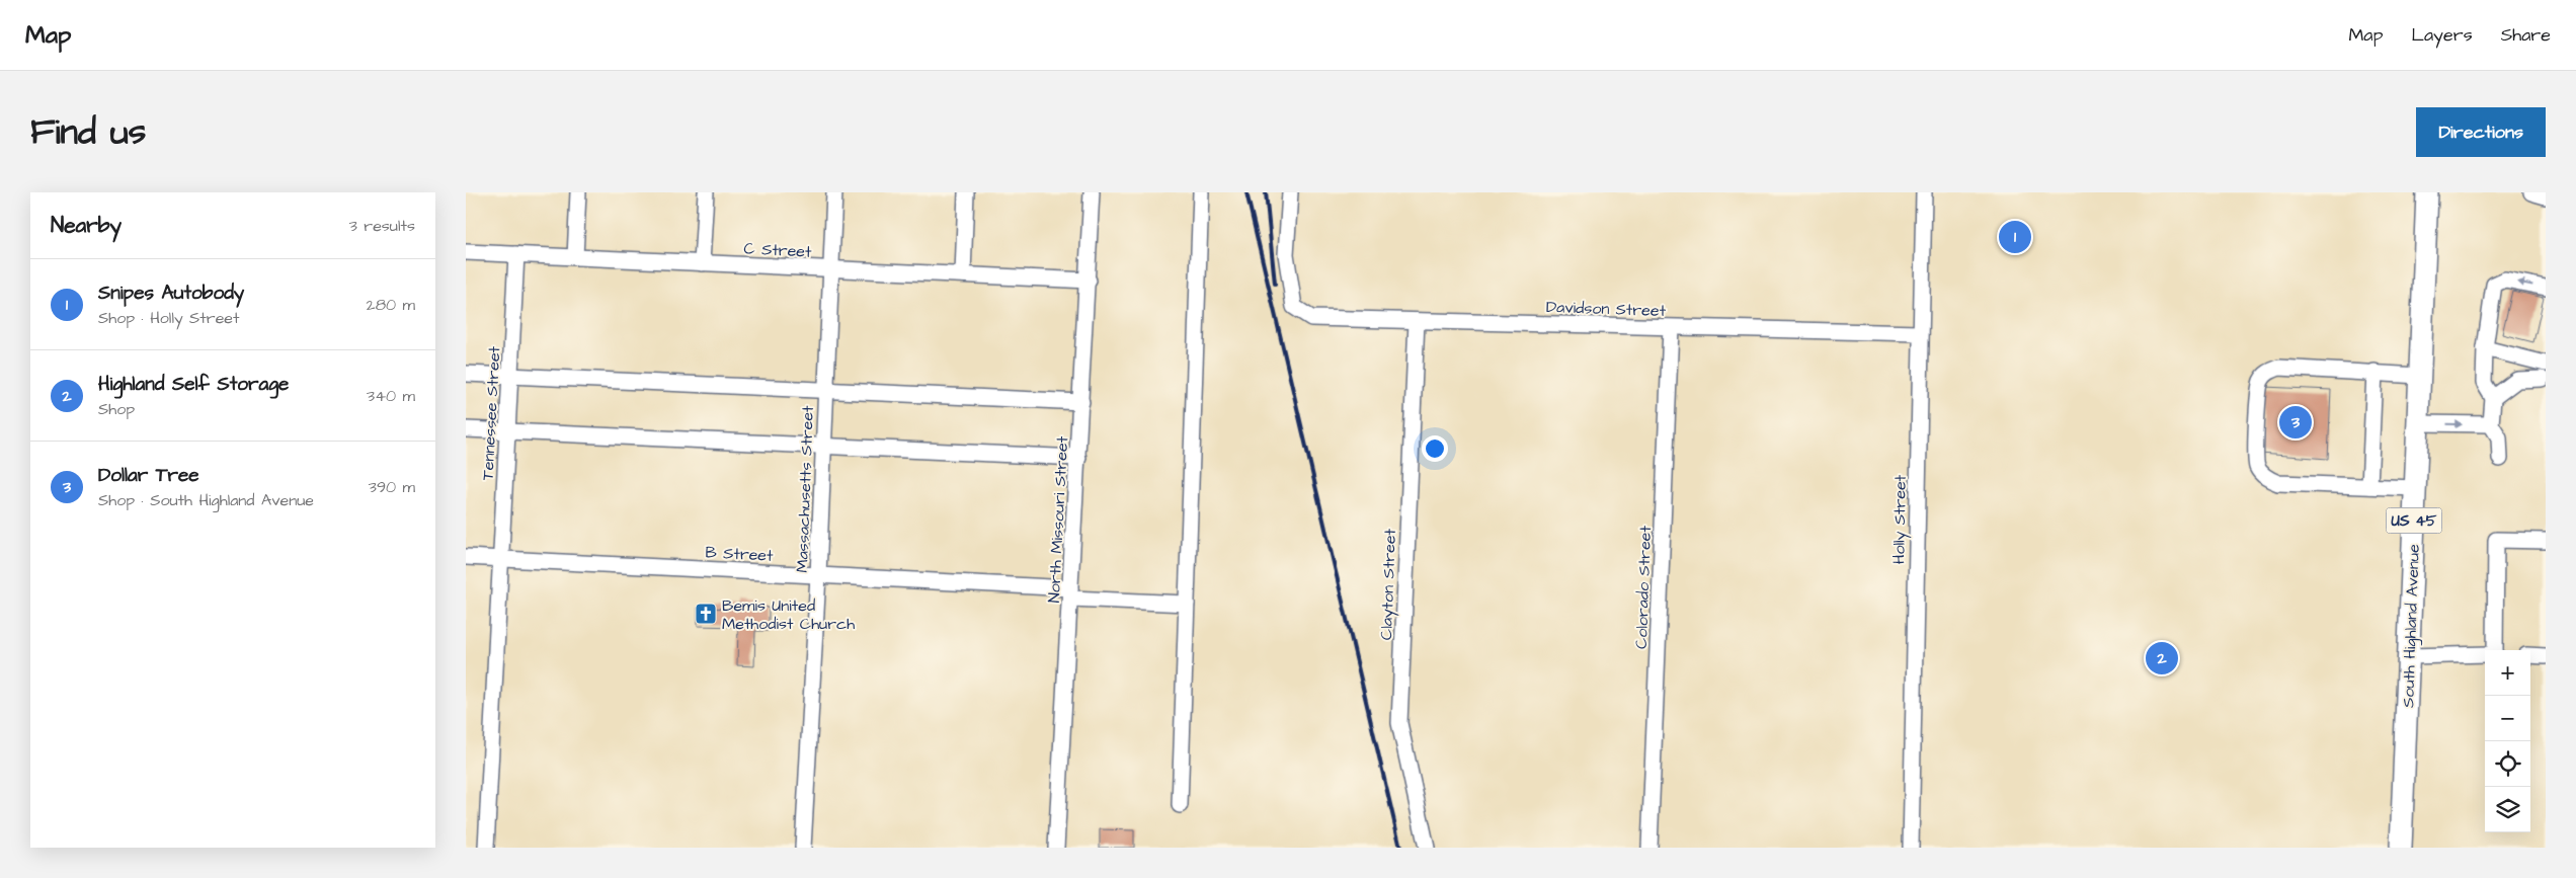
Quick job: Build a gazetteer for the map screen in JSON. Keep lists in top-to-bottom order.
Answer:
{
  "streets": {
    "highway": ["US 45", "South Highland Avenue"],
    "street": [
      "C Street",
      "Davidson Street",
      "Tennessee Street",
      "Massachusetts Street",
      "North Missouri Street",
      "Holly Street",
      "B Street",
      "Clayton Street",
      "Colorado Street"
    ]
  },
  "crossings": [
    ["C Street", "Tennessee Street"],
    ["C Street", "Massachusetts Street"],
    ["C Street", "North Missouri Street"],
    ["Davidson Street", "Holly Street"],
    ["Davidson Street", "Clayton Street"],
    ["Davidson Street", "Colorado Street"],
    ["Tennessee Street", "B Street"],
    ["Massachusetts Street", "B Street"],
    ["North Missouri Street", "B Street"]
  ],
  "places": {
    "church": ["Bemis United Methodist Church"]
  },
  "page": {
    "header": "Map",
    "nav": ["Map", "Layers", "Share"],
    "title": "Find us",
    "buttons": "Directions",
    "heading": ["Nearby", "3 results"],
    "pins": ["1", "3", "2"],
    "list": [
      {
        "mark": "1",
        "name": "Snipes Autobody",
        "note": "Shop · Holly Street",
        "value": "280 m"
      },
      {
        "mark": "2",
        "name": "Highland Self Storage",
        "note": "Shop",
        "value": "340 m"
      },
      {
        "mark": "3",
        "name": "Dollar Tree",
        "note": "Shop · South Highland Avenue",
        "value": "390 m"
      }
    ],
    "map_buttons": ["+", "−"]
  }
}
